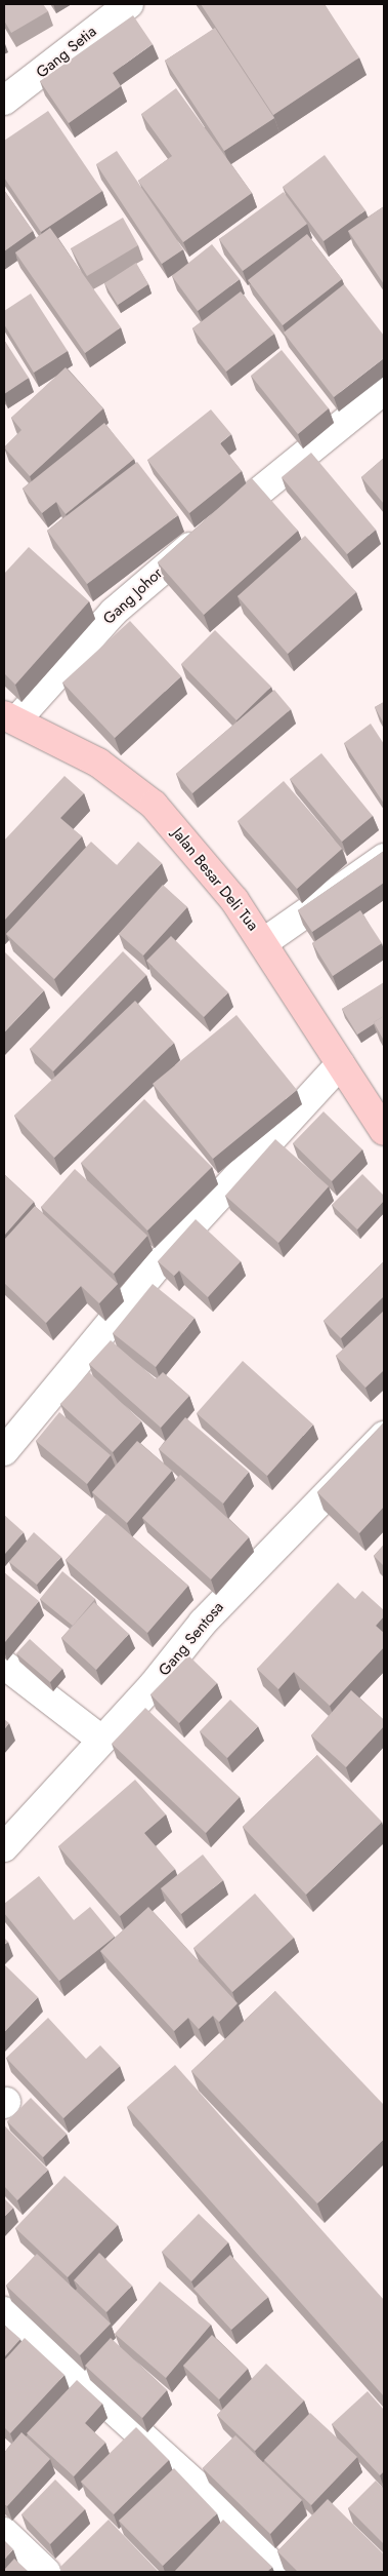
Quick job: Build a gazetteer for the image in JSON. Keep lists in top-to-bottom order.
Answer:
{
  "streets": {
    "main road": ["Jalan Besar Deli Tua"],
    "street": ["Gang Setia", "Gang Johor", "Gang Sentosa"]
  },
  "crossings": [
    ["Gang Johor", "Jalan Besar Deli Tua"]
  ]
}
